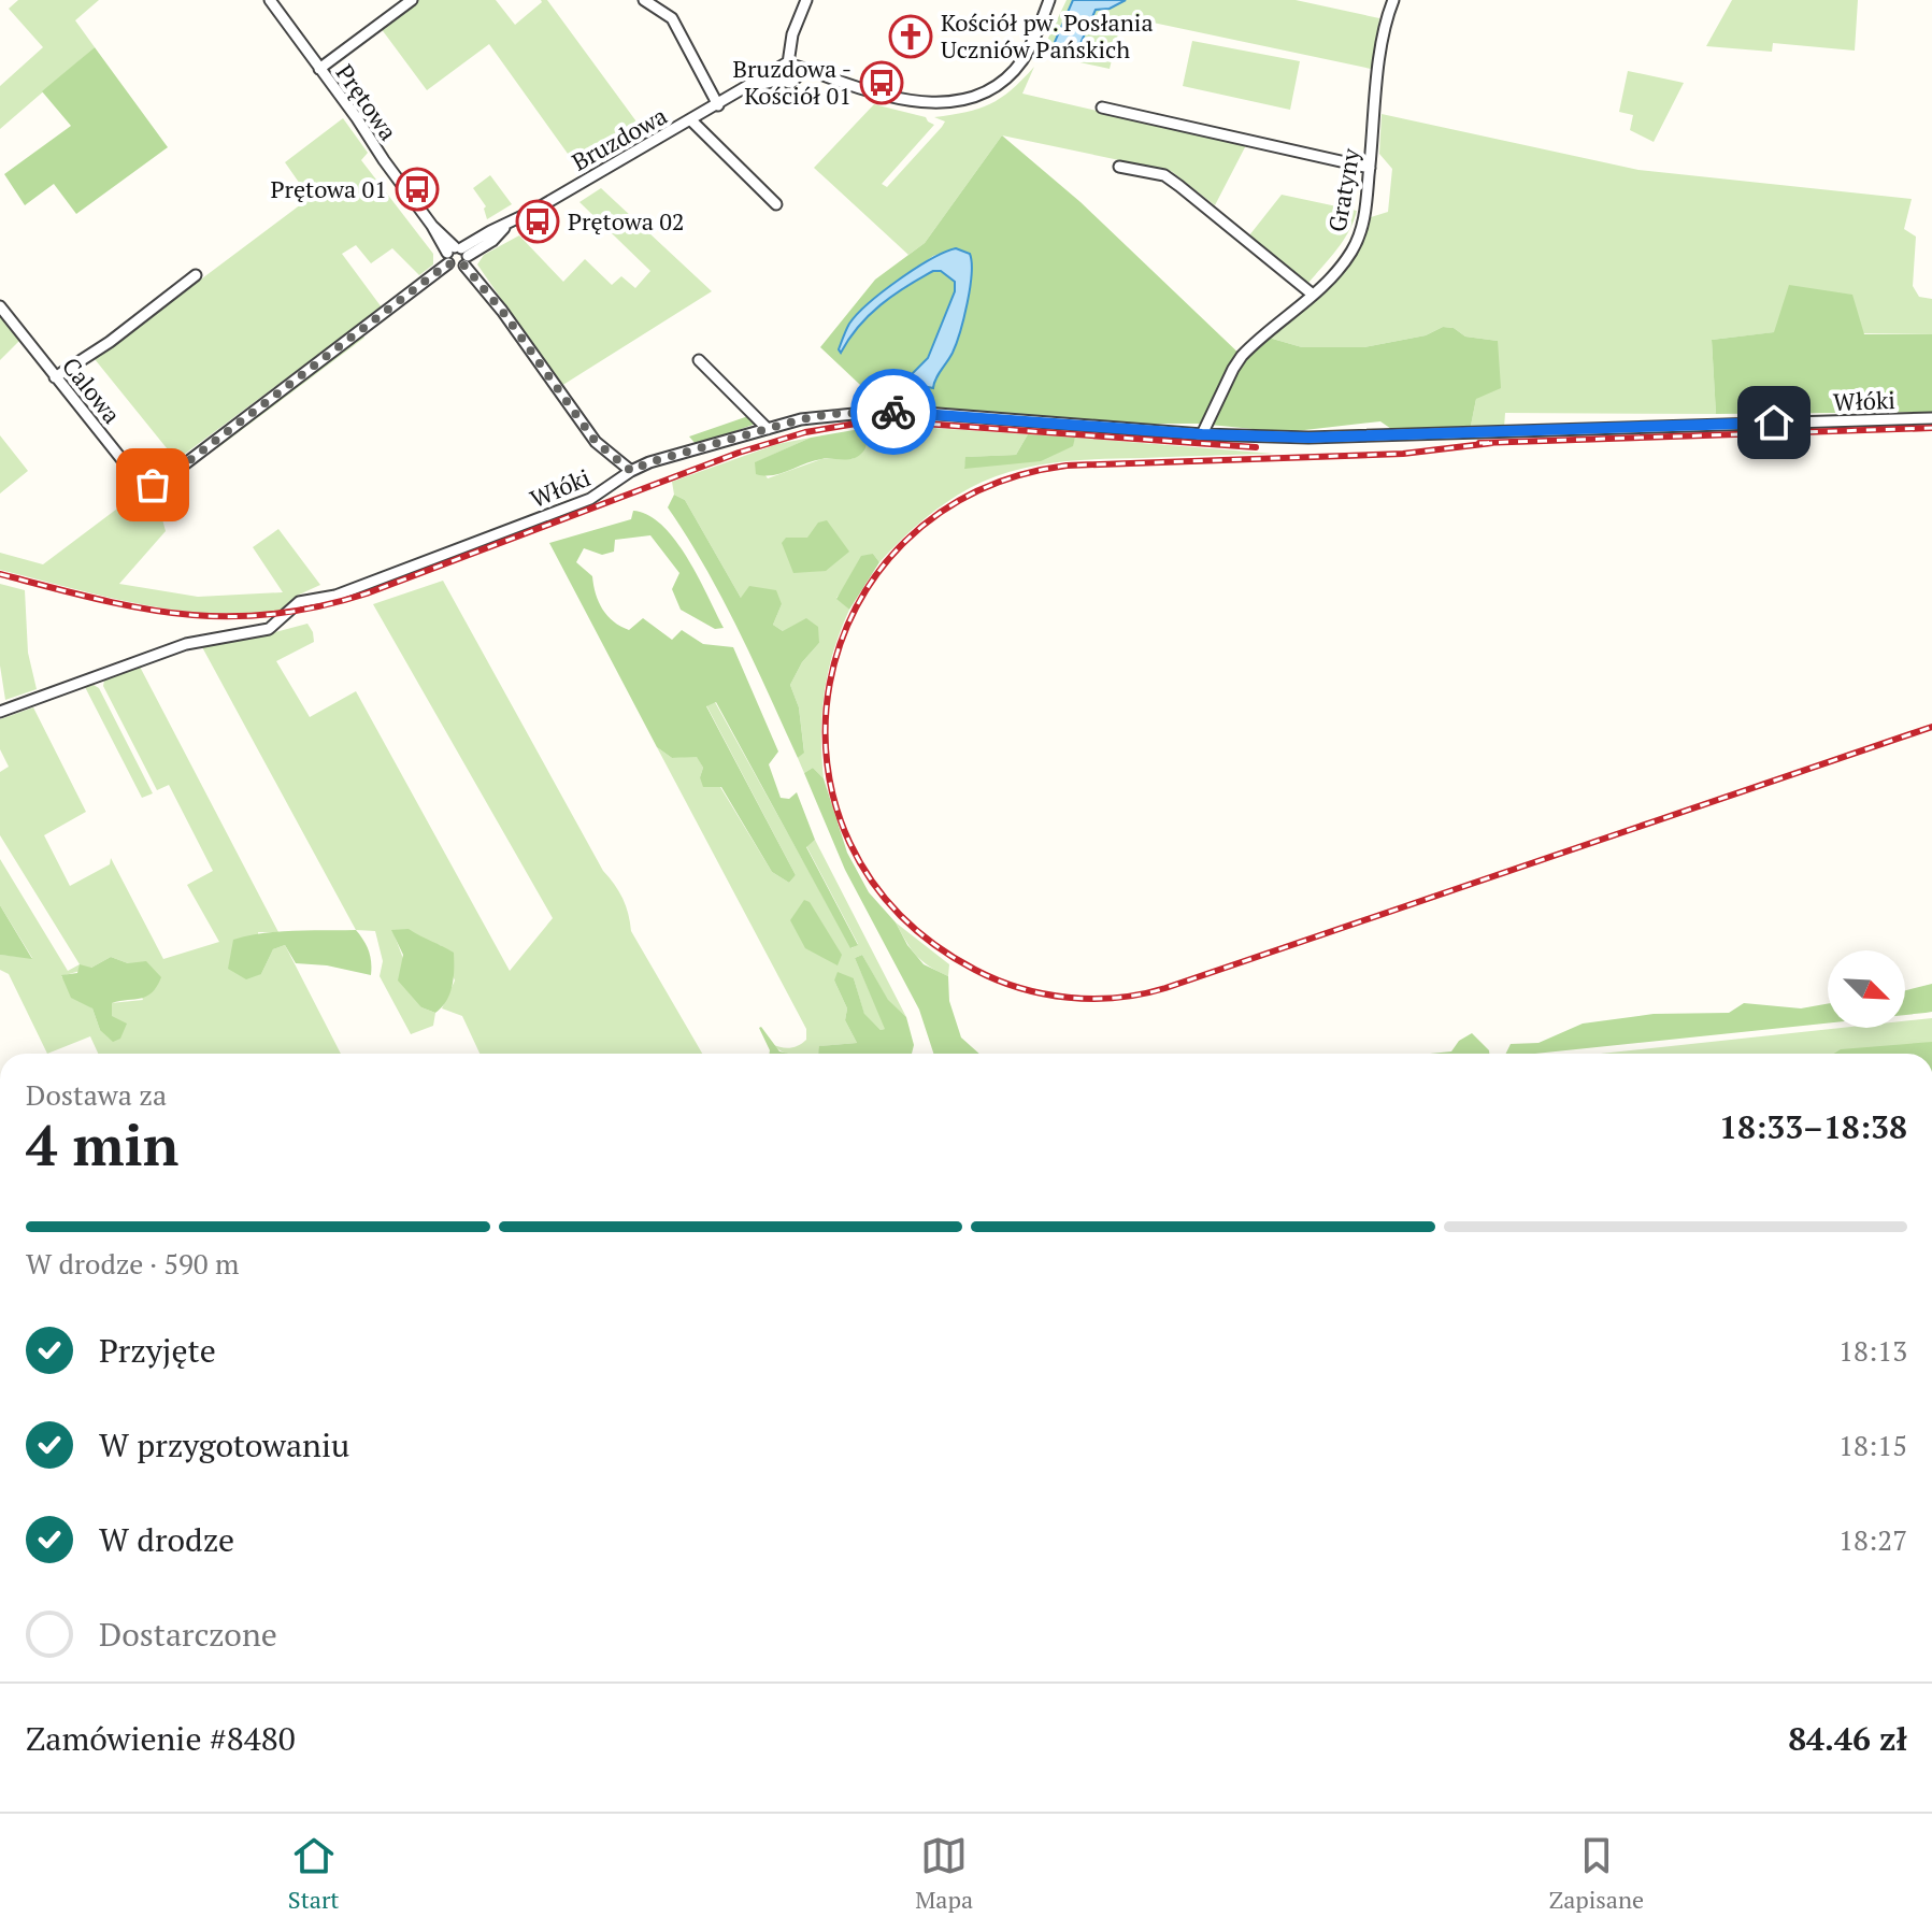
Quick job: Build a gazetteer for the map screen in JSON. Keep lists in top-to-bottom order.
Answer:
{
  "streets": {
    "street": [
      "Prętowa",
      "Bruzdowa",
      "Gratyny",
      "Calowa",
      "Włóki"
    ]
  },
  "crossings": [
    ["Prętowa", "Bruzdowa"],
    ["Prętowa", "Calowa"],
    ["Prętowa", "Włóki"],
    ["Bruzdowa", "Calowa"],
    ["Gratyny", "Włóki"]
  ],
  "places": {
    "church": ["Kościół pw. Posłania Uczniów Pańskich"],
    "bus stop": ["Bruzdowa - Kościół 01", "Prętowa 01", "Prętowa 02"]
  },
  "north": "bottom right",
  "page": {
    "heading": ["4 min", "Dostawa za", "18:33–18:38"],
    "panel": ["Zamówienie #8480", "84.46 zł"],
    "bar": "W drodze · 590 m",
    "list": [
      ["Przyjęte", "18:13"],
      ["W przygotowaniu", "18:15"],
      ["W drodze", "18:27"],
      "Dostarczone"
    ],
    "tabs": ["Start", "Mapa", "Zapisane"]
  }
}
